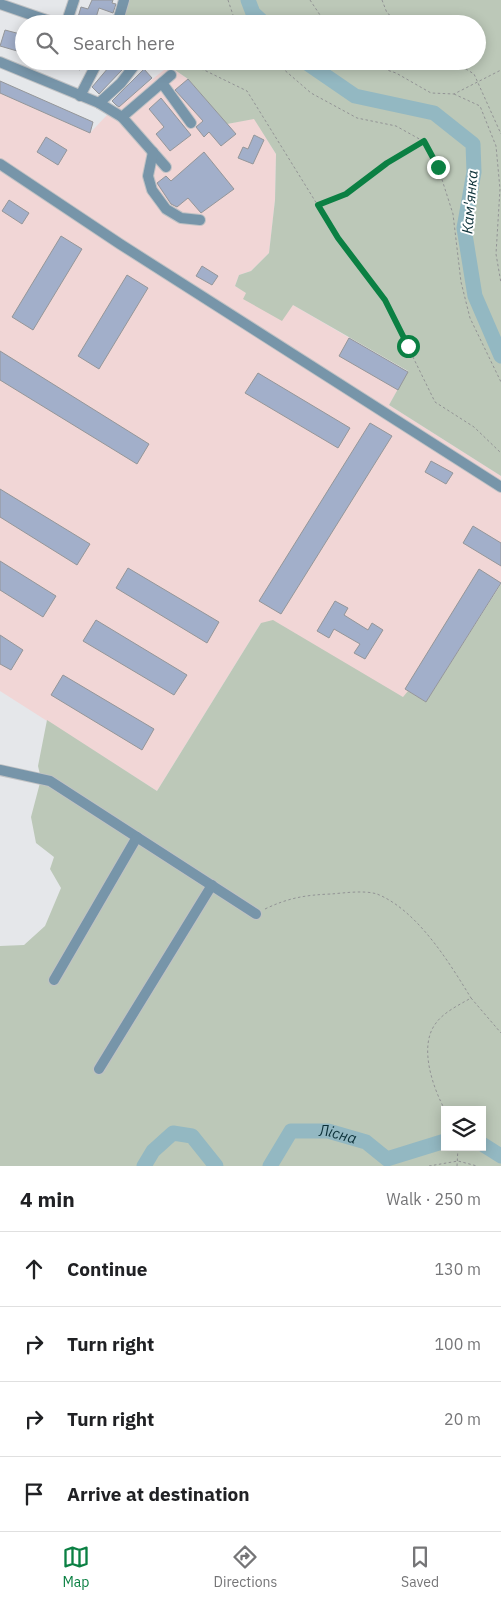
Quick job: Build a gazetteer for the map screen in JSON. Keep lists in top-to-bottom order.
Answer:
{
  "water": ["Кам'янка", "Лісна"],
  "page": {
    "search": "Search here",
    "heading": ["4 min", "Walk · 250 m"],
    "list": [
      ["Continue", "130 m"],
      ["Turn right", "100 m"],
      ["Turn right", "20 m"],
      "Arrive at destination"
    ],
    "nav": ["Map", "Directions", "Saved"]
  }
}
